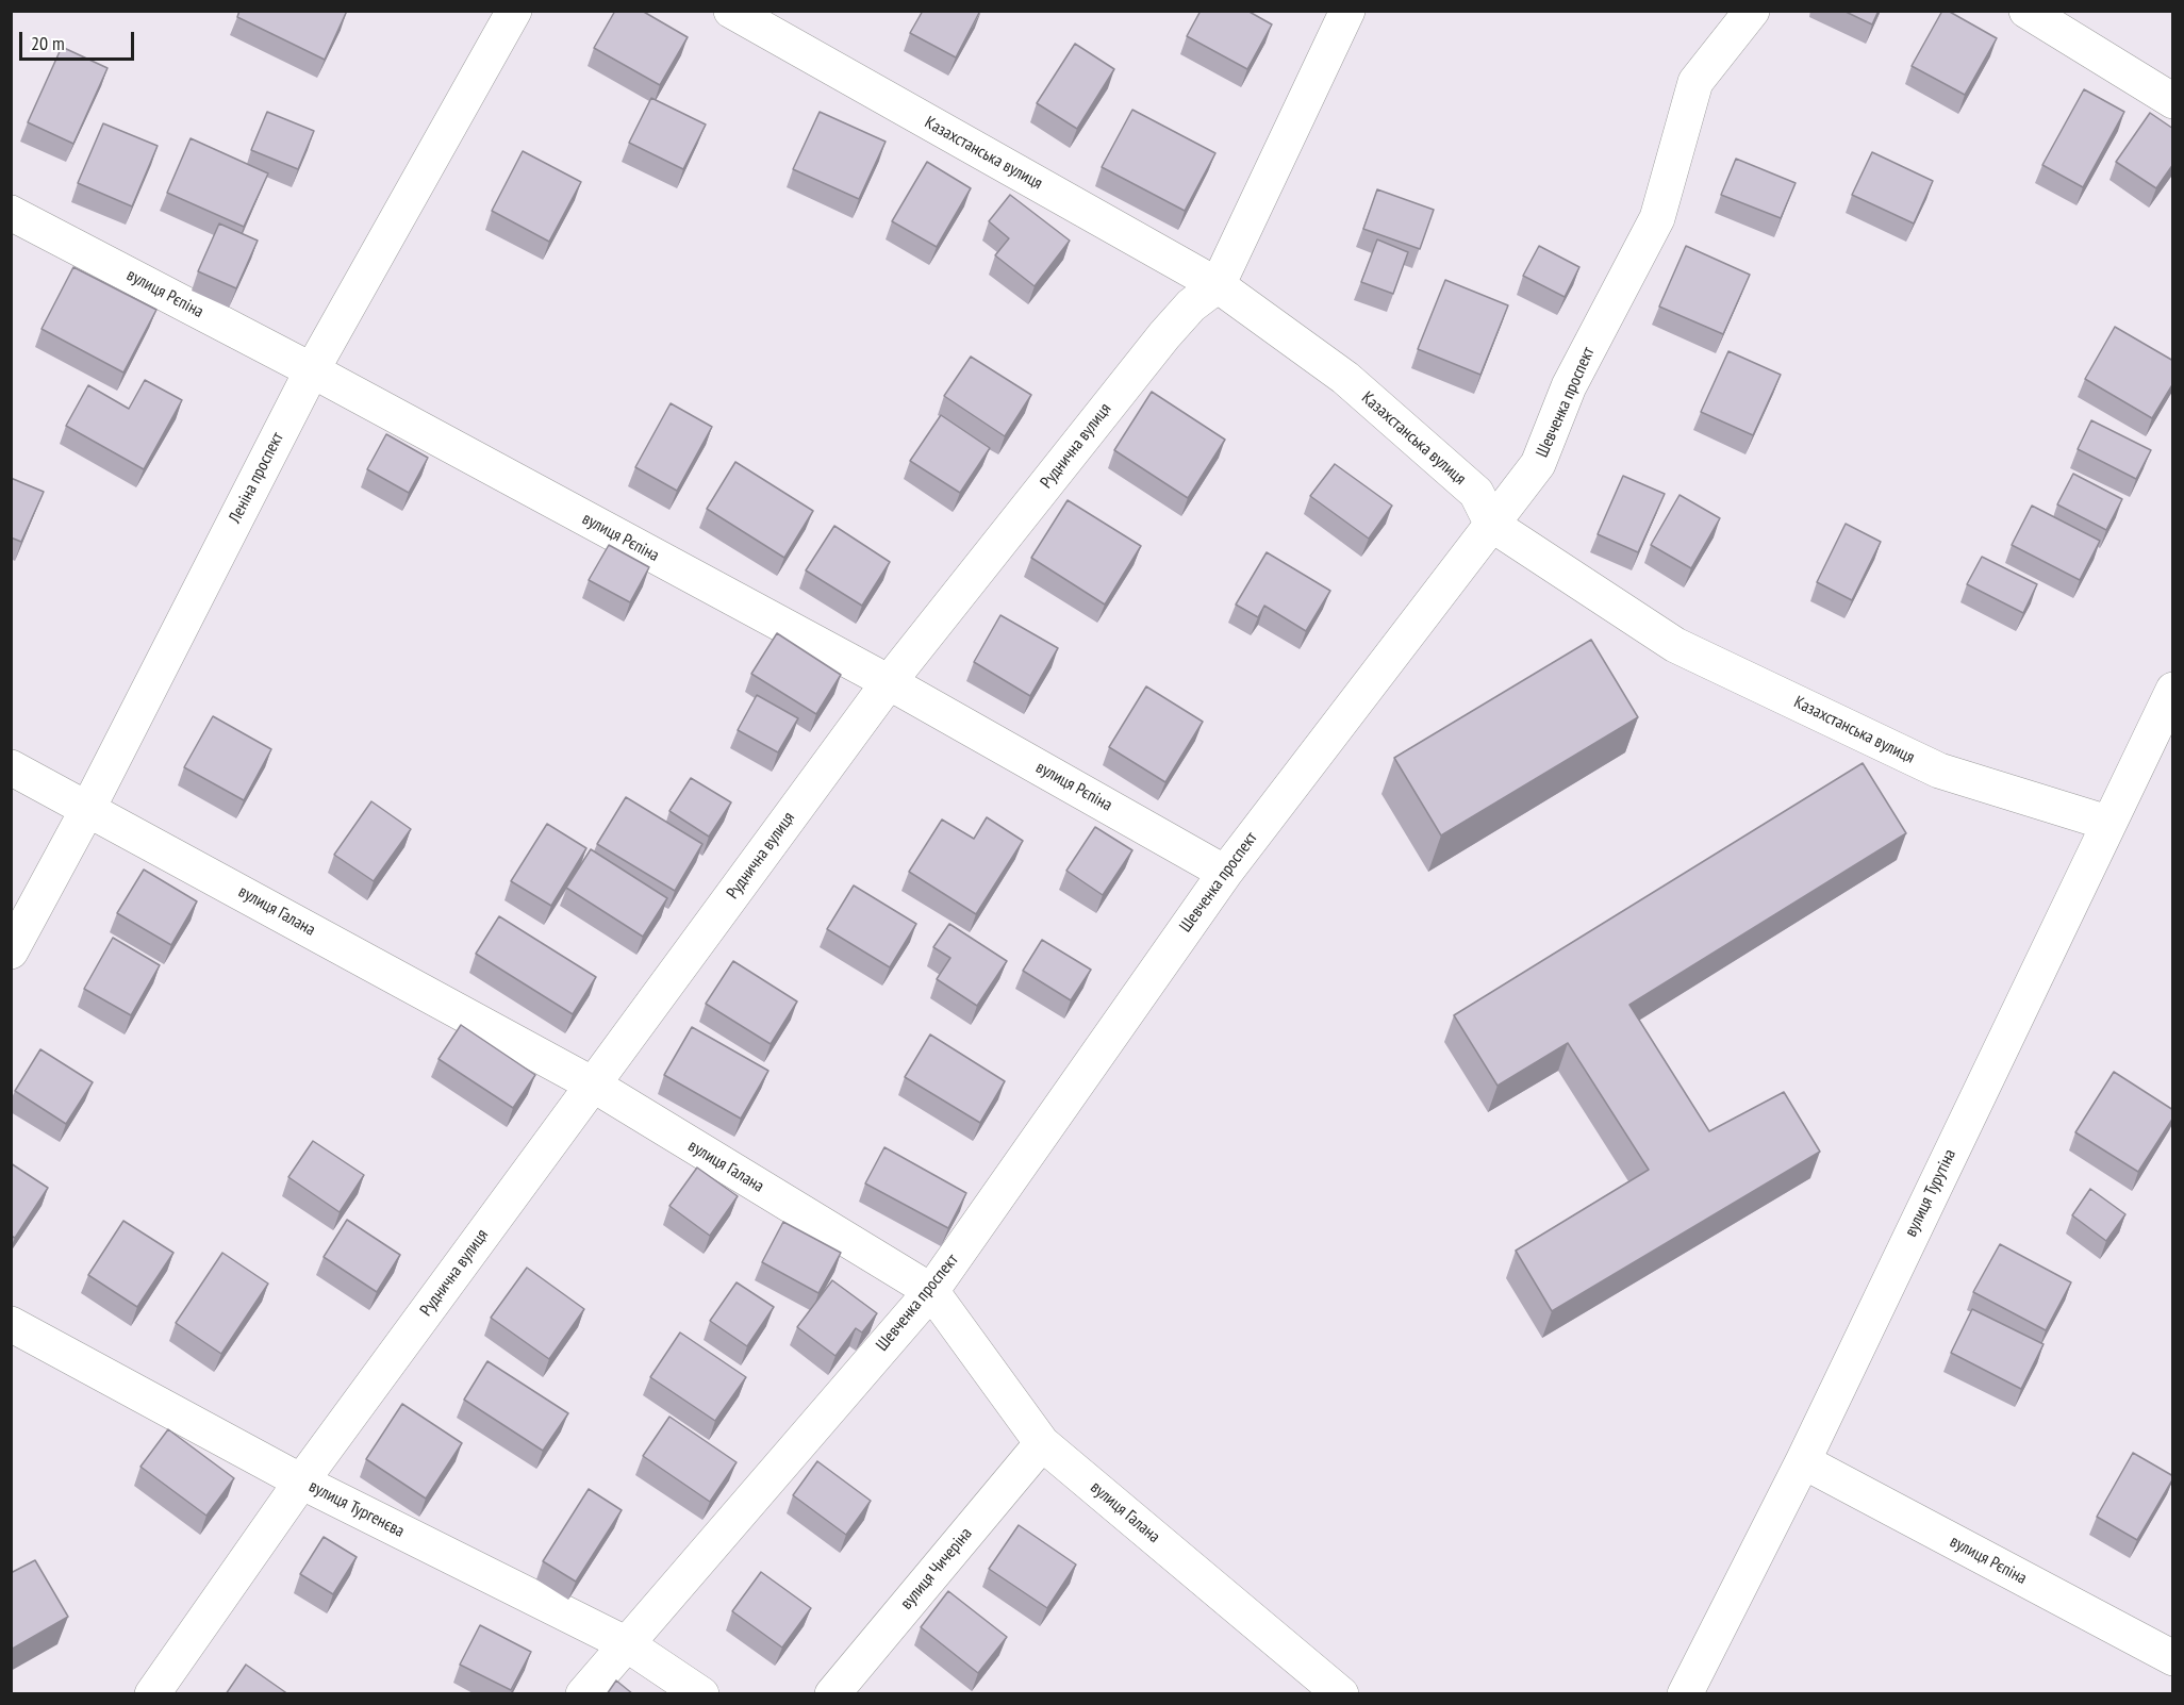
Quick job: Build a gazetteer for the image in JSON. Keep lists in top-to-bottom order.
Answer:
{
  "streets": {
    "street": [
      "Казахстанська вулиця",
      "вулиця Рєпіна",
      "Шевченка проспект",
      "Руднична вулиця",
      "Леніна проспект",
      "вулиця Галана",
      "вулиця Турутіна",
      "вулиця Тургенєва",
      "вулиця Чичеріна"
    ]
  },
  "crossings": [
    ["Казахстанська вулиця", "Шевченка проспект"],
    ["Казахстанська вулиця", "Руднична вулиця"],
    ["Казахстанська вулиця", "вулиця Турутіна"],
    ["вулиця Рєпіна", "Шевченка проспект"],
    ["вулиця Рєпіна", "Руднична вулиця"],
    ["вулиця Рєпіна", "Леніна проспект"],
    ["вулиця Рєпіна", "вулиця Турутіна"],
    ["Шевченка проспект", "вулиця Галана"],
    ["Шевченка проспект", "вулиця Тургенєва"],
    ["Руднична вулиця", "вулиця Галана"],
    ["Руднична вулиця", "вулиця Тургенєва"],
    ["Леніна проспект", "вулиця Галана"],
    ["вулиця Галана", "вулиця Чичеріна"]
  ],
  "scale_bar": "20 m"
}
